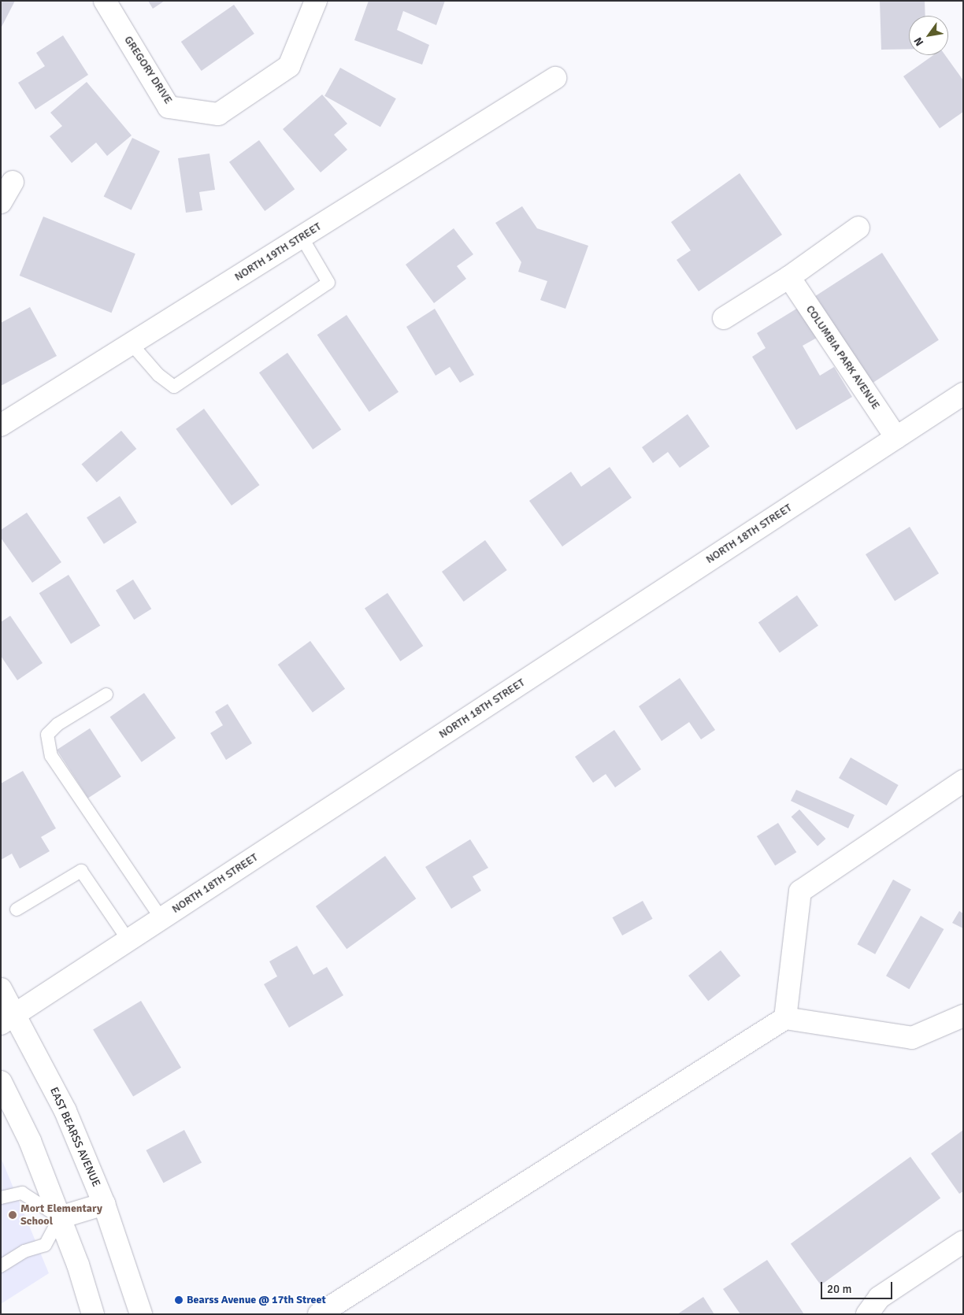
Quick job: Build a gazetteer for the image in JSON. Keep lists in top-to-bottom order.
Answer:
{
  "streets": {
    "street": [
      "GREGORY DRIVE",
      "NORTH 19TH STREET",
      "COLUMBIA PARK AVENUE",
      "NORTH 18TH STREET",
      "EAST BEARSS AVENUE"
    ]
  },
  "crossings": [
    ["COLUMBIA PARK AVENUE", "NORTH 18TH STREET"],
    ["NORTH 18TH STREET", "EAST BEARSS AVENUE"]
  ],
  "places": ["Mort Elementary School", "Bearss Avenue @ 17th Street"],
  "scale_bar": "20 m",
  "north": "bottom left"
}
